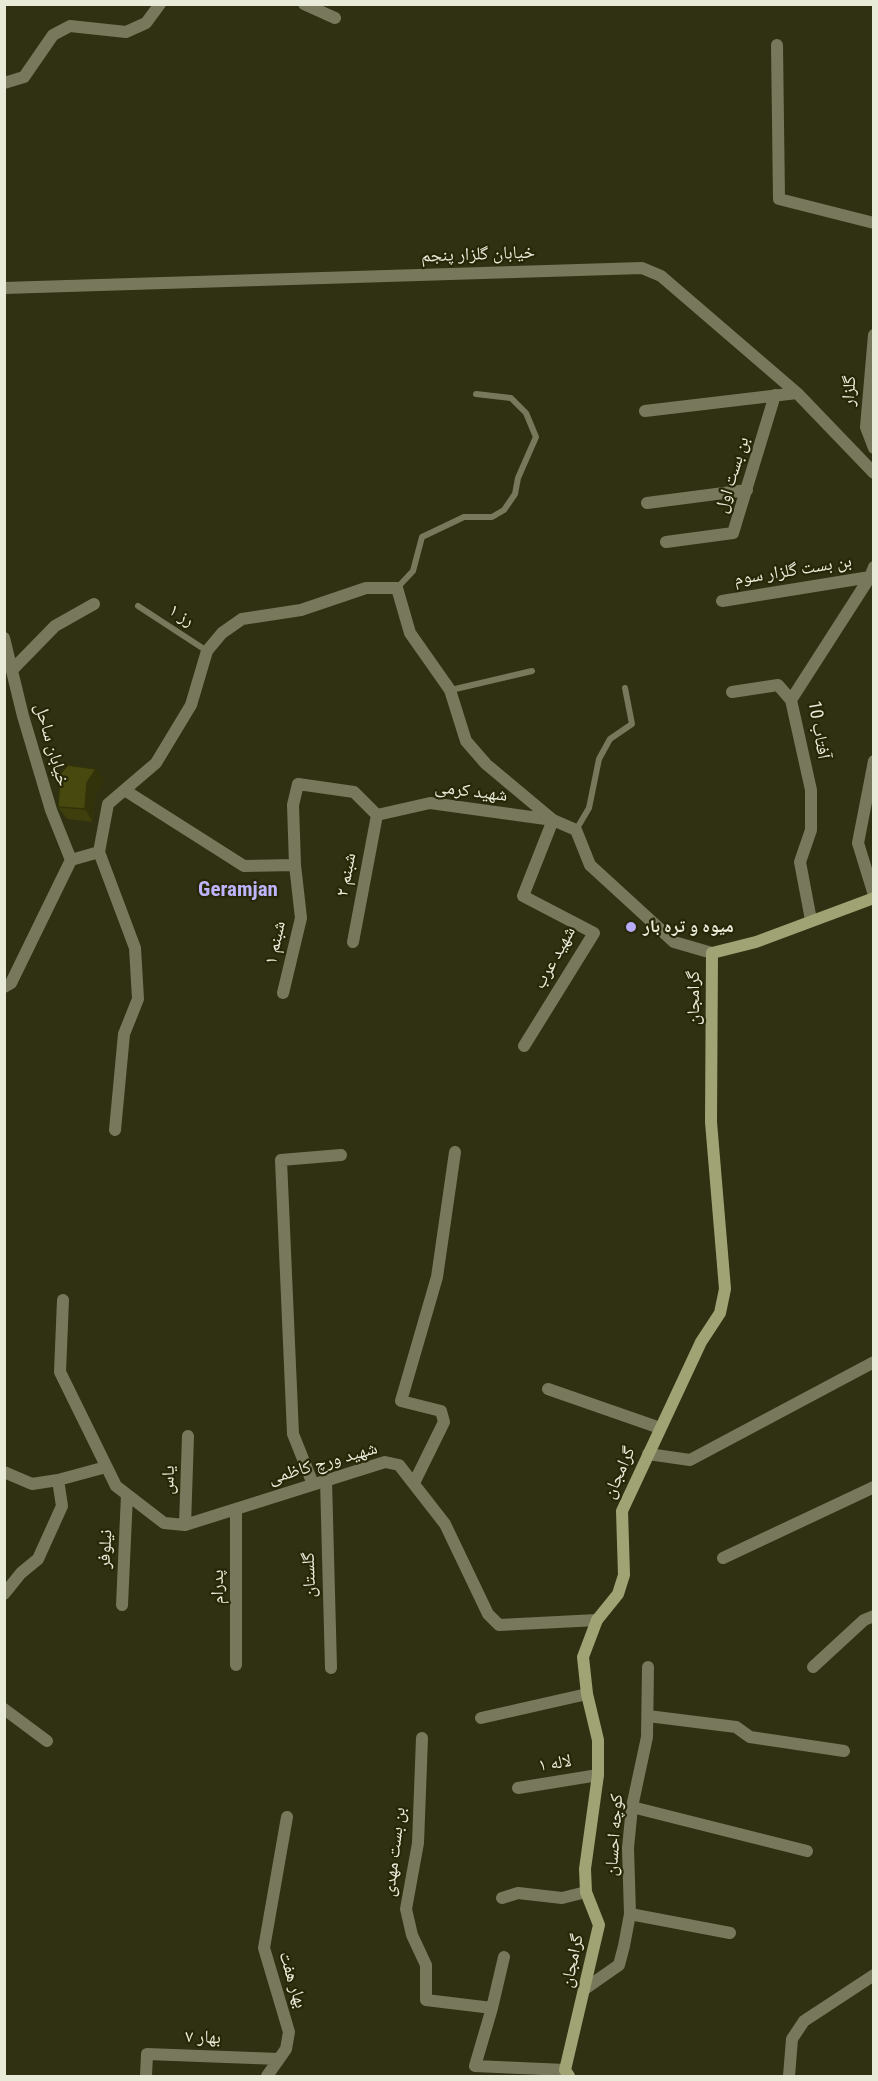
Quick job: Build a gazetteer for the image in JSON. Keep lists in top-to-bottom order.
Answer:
{
  "streets": {
    "street": [
      "خیابان گلزار پنجم",
      "گلزار",
      "بن بست اول",
      "بن بست گلزار سوم",
      "آفتاب 10",
      "خیابان ساحل",
      "شهید کرمی",
      "شبنم ۲",
      "شبنم ۱",
      "شهید عرب",
      "گرامجان",
      "شهید ورچ کاظمی",
      "یاس",
      "نیلوفر",
      "گلستان",
      "پدرام",
      "لاله ۱",
      "کوچه احسان",
      "بن بست مهدی",
      "بهار هفت",
      "بهار ۷"
    ],
    "lane": ["رز ۱"]
  },
  "crossings": [
    ["بن بست گلزار سوم", "آفتاب 10"],
    ["شهید کرمی", "شبنم ۲"],
    ["شهید کرمی", "شهید عرب"],
    ["گرامجان", "شهید ورچ کاظمی"],
    ["گرامجان", "لاله ۱"],
    ["گرامجان", "کوچه احسان"],
    ["شهید ورچ کاظمی", "یاس"],
    ["شهید ورچ کاظمی", "گلستان"],
    ["شهید ورچ کاظمی", "پدرام"],
    ["بهار هفت", "بهار ۷"]
  ],
  "districts": ["Geramjan"],
  "places": ["میوه و تره بار"]
}
